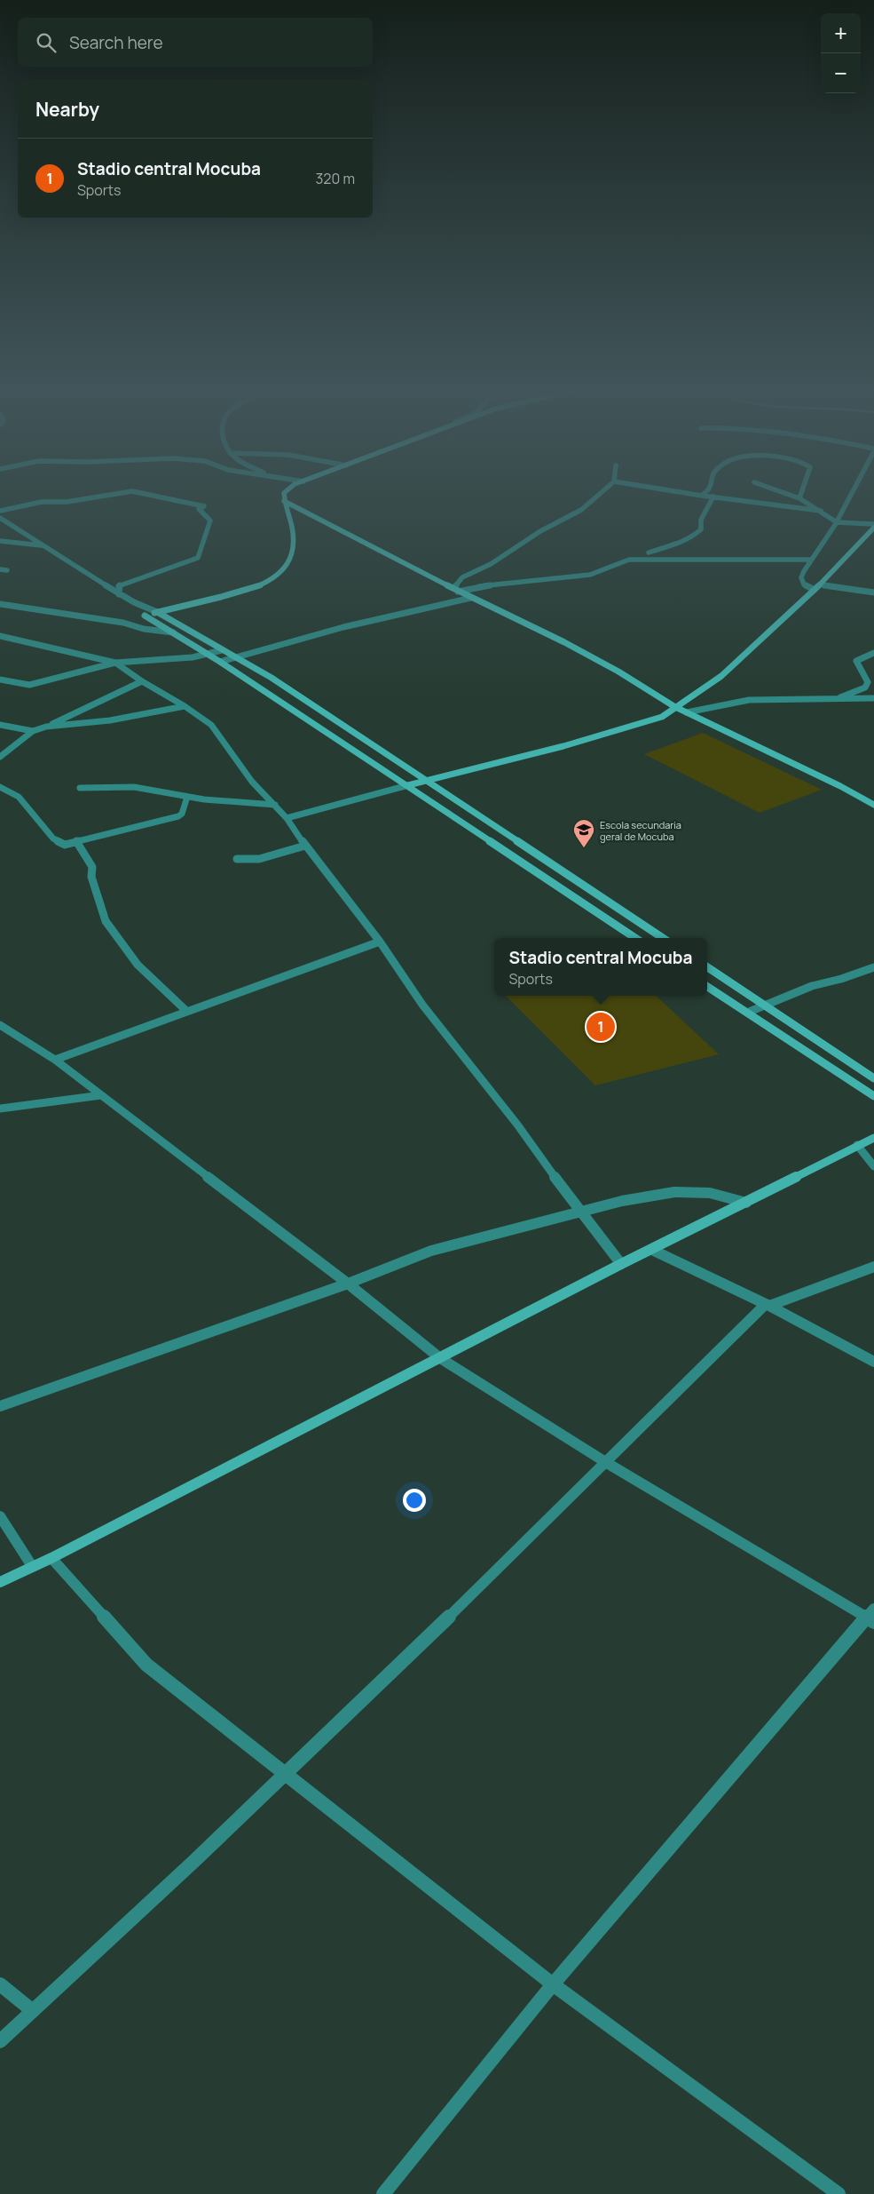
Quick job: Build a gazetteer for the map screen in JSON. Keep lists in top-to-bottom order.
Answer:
{
  "places": {
    "school or university": ["Escola secundaria geral de Mocuba"]
  },
  "page": {
    "map_buttons": ["+", "−"],
    "search": "Search here",
    "heading": "Nearby",
    "list": [
      {
        "mark": "1",
        "name": "Stadio central Mocuba",
        "note": "Sports",
        "value": "320 m"
      }
    ],
    "popup": ["Stadio central Mocuba", "Sports"],
    "pins": "1"
  }
}
